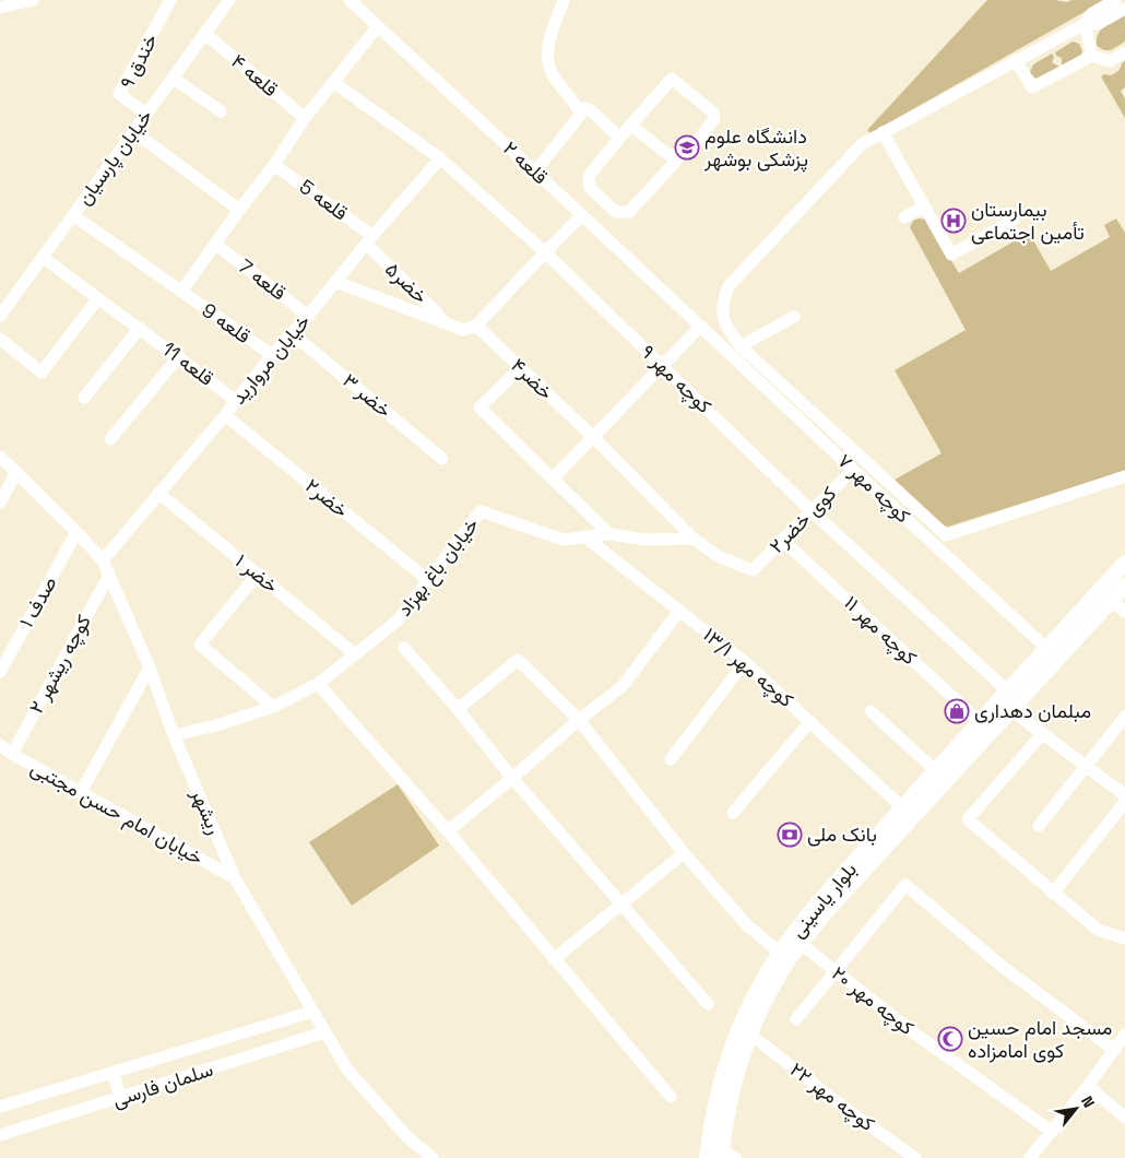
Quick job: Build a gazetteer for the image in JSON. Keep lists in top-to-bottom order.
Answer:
{
  "streets": {
    "main road": ["بلوار یاسینی"],
    "street": [
      "خندق ۹",
      "قلعه ۴",
      "خیابان پارسیان",
      "قلعه ۲",
      "قلعه 5",
      "قلعه 7",
      "خضر۵",
      "قلعه 9",
      "خیابان مروارید",
      "قلعه 11",
      "خضر۴",
      "کوچه مهر ۹",
      "خضر ۳",
      "کوچه مهر ۷",
      "خضر۲",
      "کوی خضر۲",
      "خیابان باغ بهزاد",
      "خضر ۱",
      "صدف ۱",
      "کوچه مهر ۱۱",
      "کوچه ریشهر ۲",
      "کوچه مهر ۱۳/۱",
      "ریشهر",
      "خیابان امام حسن مجتبی",
      "کوچه مهر ۲۰",
      "سلمان فارسی",
      "کوچه مهر ۲۲"
    ]
  },
  "crossings": [
    ["خندق ۹", "خیابان پارسیان"],
    ["قلعه ۴", "خیابان پارسیان"],
    ["خیابان پارسیان", "قلعه 9"],
    ["خیابان پارسیان", "قلعه 11"],
    ["قلعه ۲", "کوچه مهر ۷"],
    ["قلعه 5", "خضر۵"],
    ["قلعه 5", "خیابان مروارید"],
    ["قلعه 7", "خیابان مروارید"],
    ["خضر۵", "خیابان مروارید"],
    ["قلعه 9", "خیابان مروارید"],
    ["خیابان مروارید", "قلعه 11"],
    ["خیابان مروارید", "کوچه مهر ۹"],
    ["خیابان مروارید", "خضر ۳"],
    ["خیابان مروارید", "خضر۲"],
    ["خیابان مروارید", "خضر ۱"],
    ["خیابان مروارید", "ریشهر"],
    ["خضر۴", "کوی خضر۲"],
    ["خضر۴", "خیابان باغ بهزاد"],
    ["کوچه مهر ۹", "کوی خضر۲"],
    ["کوچه مهر ۹", "بلوار یاسینی"],
    ["کوچه مهر ۷", "کوی خضر۲"],
    ["کوچه مهر ۷", "بلوار یاسینی"],
    ["خضر۲", "خیابان باغ بهزاد"],
    ["کوی خضر۲", "خیابان باغ بهزاد"],
    ["کوی خضر۲", "کوچه مهر ۱۱"],
    ["خیابان باغ بهزاد", "خضر ۱"],
    ["خیابان باغ بهزاد", "کوچه مهر ۱۳/۱"],
    ["خیابان باغ بهزاد", "ریشهر"],
    ["صدف ۱", "ریشهر"],
    ["کوچه مهر ۱۱", "بلوار یاسینی"],
    ["کوچه ریشهر ۲", "ریشهر"],
    ["کوچه ریشهر ۲", "خیابان امام حسن مجتبی"],
    ["کوچه مهر ۱۳/۱", "بلوار یاسینی"],
    ["ریشهر", "خیابان امام حسن مجتبی"],
    ["ریشهر", "سلمان فارسی"],
    ["بلوار یاسینی", "کوچه مهر ۲۰"],
    ["بلوار یاسینی", "کوچه مهر ۲۲"]
  ],
  "places": {
    "school or university": ["دانشگاه علوم پزشکی بوشهر"],
    "hospital": ["بیمارستان تأمین اجتماعی"],
    "shop": ["مبلمان دهداری"],
    "bank": ["بانک ملی"],
    "mosque": ["مسجد امام حسین کوی امامزاده"]
  },
  "north": "top right"
}
